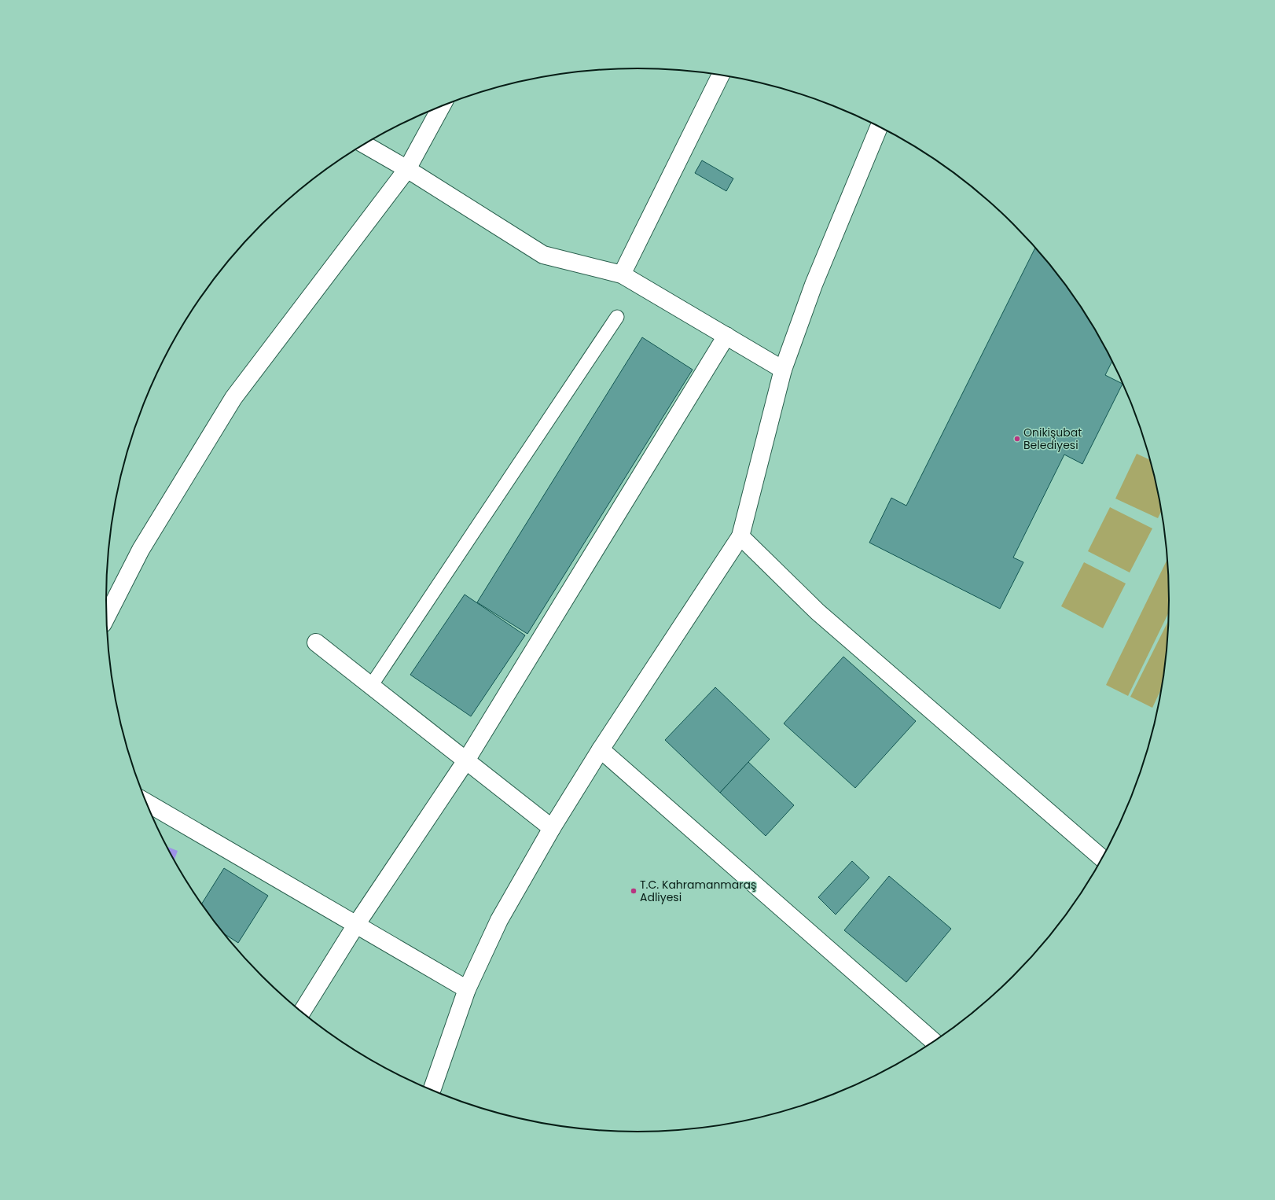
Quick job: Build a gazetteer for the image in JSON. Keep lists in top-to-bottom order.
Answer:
{
  "places": ["Onikişubat Belediyesi", "T.C. Kahramanmaraş Adliyesi"]
}
